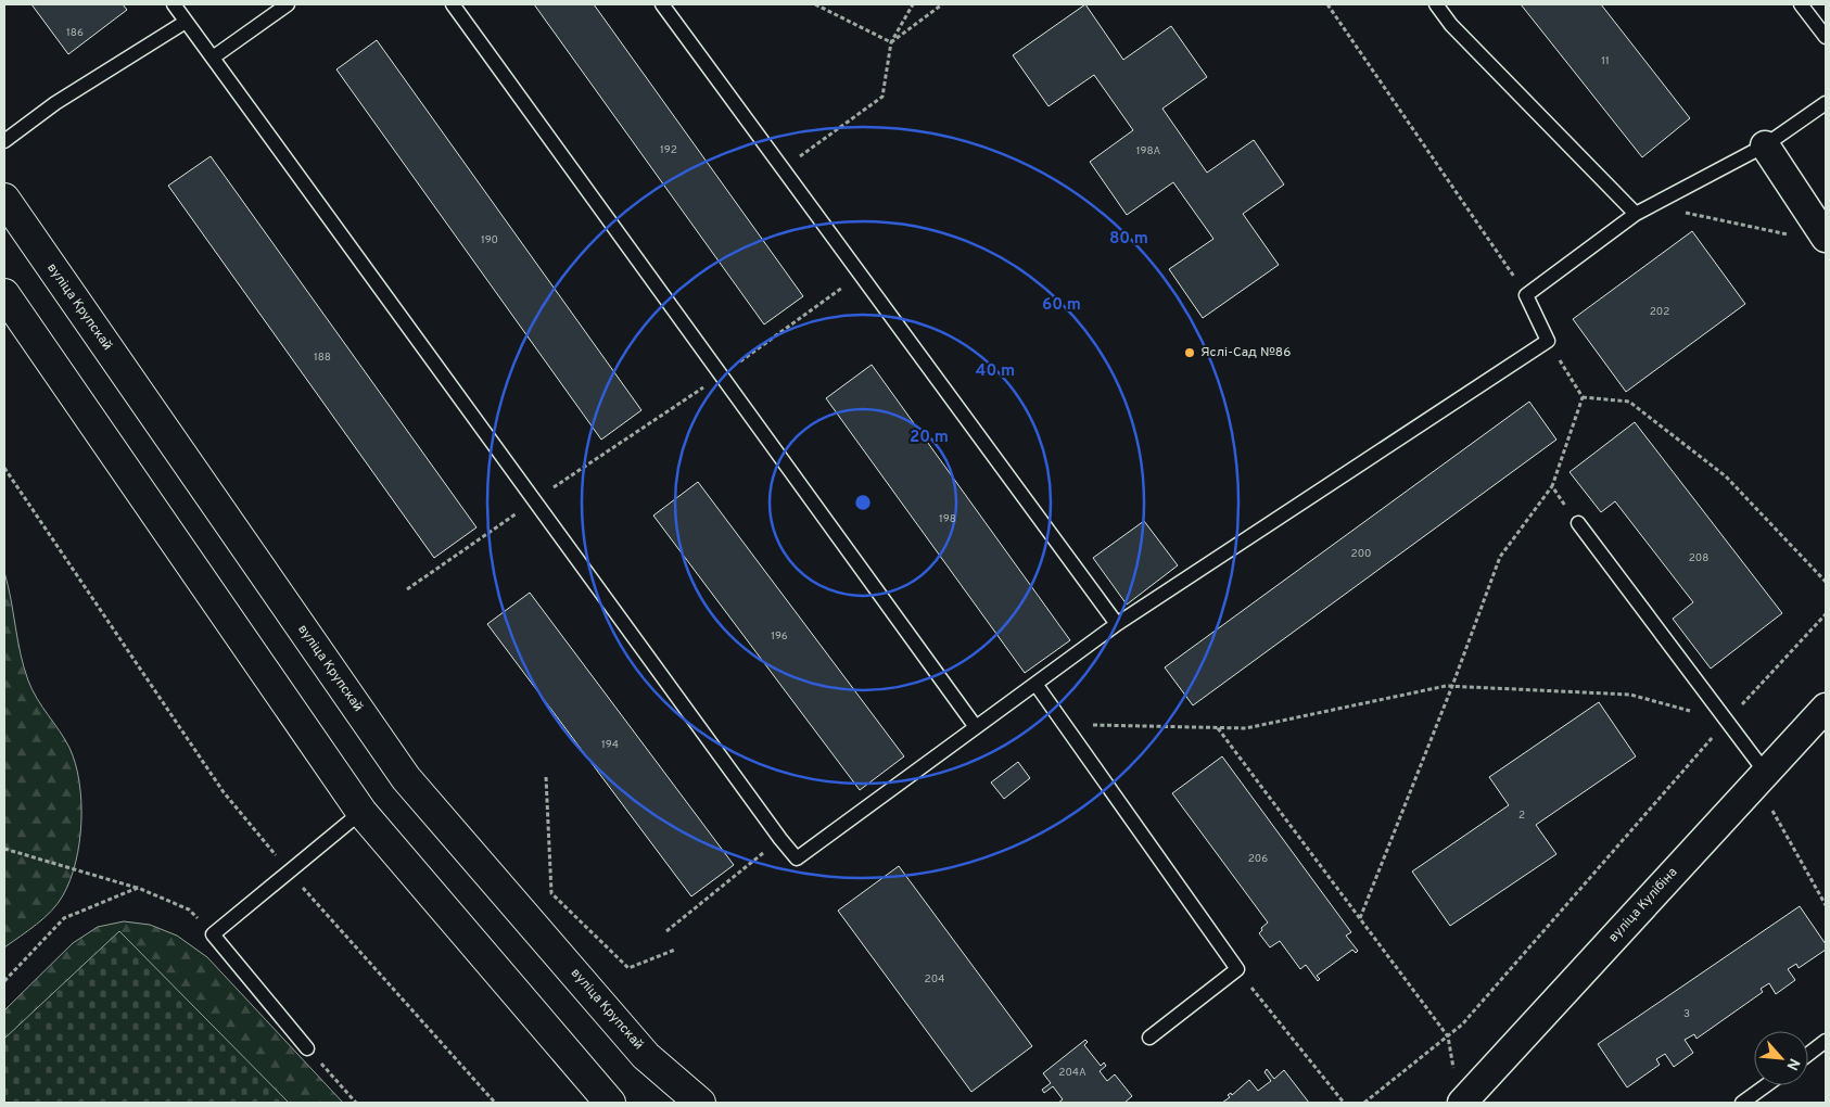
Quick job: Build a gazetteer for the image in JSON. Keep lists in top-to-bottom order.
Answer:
{
  "streets": {
    "main road": ["вуліца Крупскай"],
    "street": ["вуліца Кулібіна"]
  },
  "places": ["Яслі-Сад №86"],
  "house_numbers": [
    "186",
    "11",
    "192",
    "198А",
    "190",
    "202",
    "188",
    "198",
    "200",
    "208",
    "196",
    "194",
    "2",
    "206",
    "204",
    "3",
    "204А"
  ],
  "north": "bottom right",
  "rings": [
    "80 m",
    "60 m",
    "40 m",
    "20 m"
  ]
}
